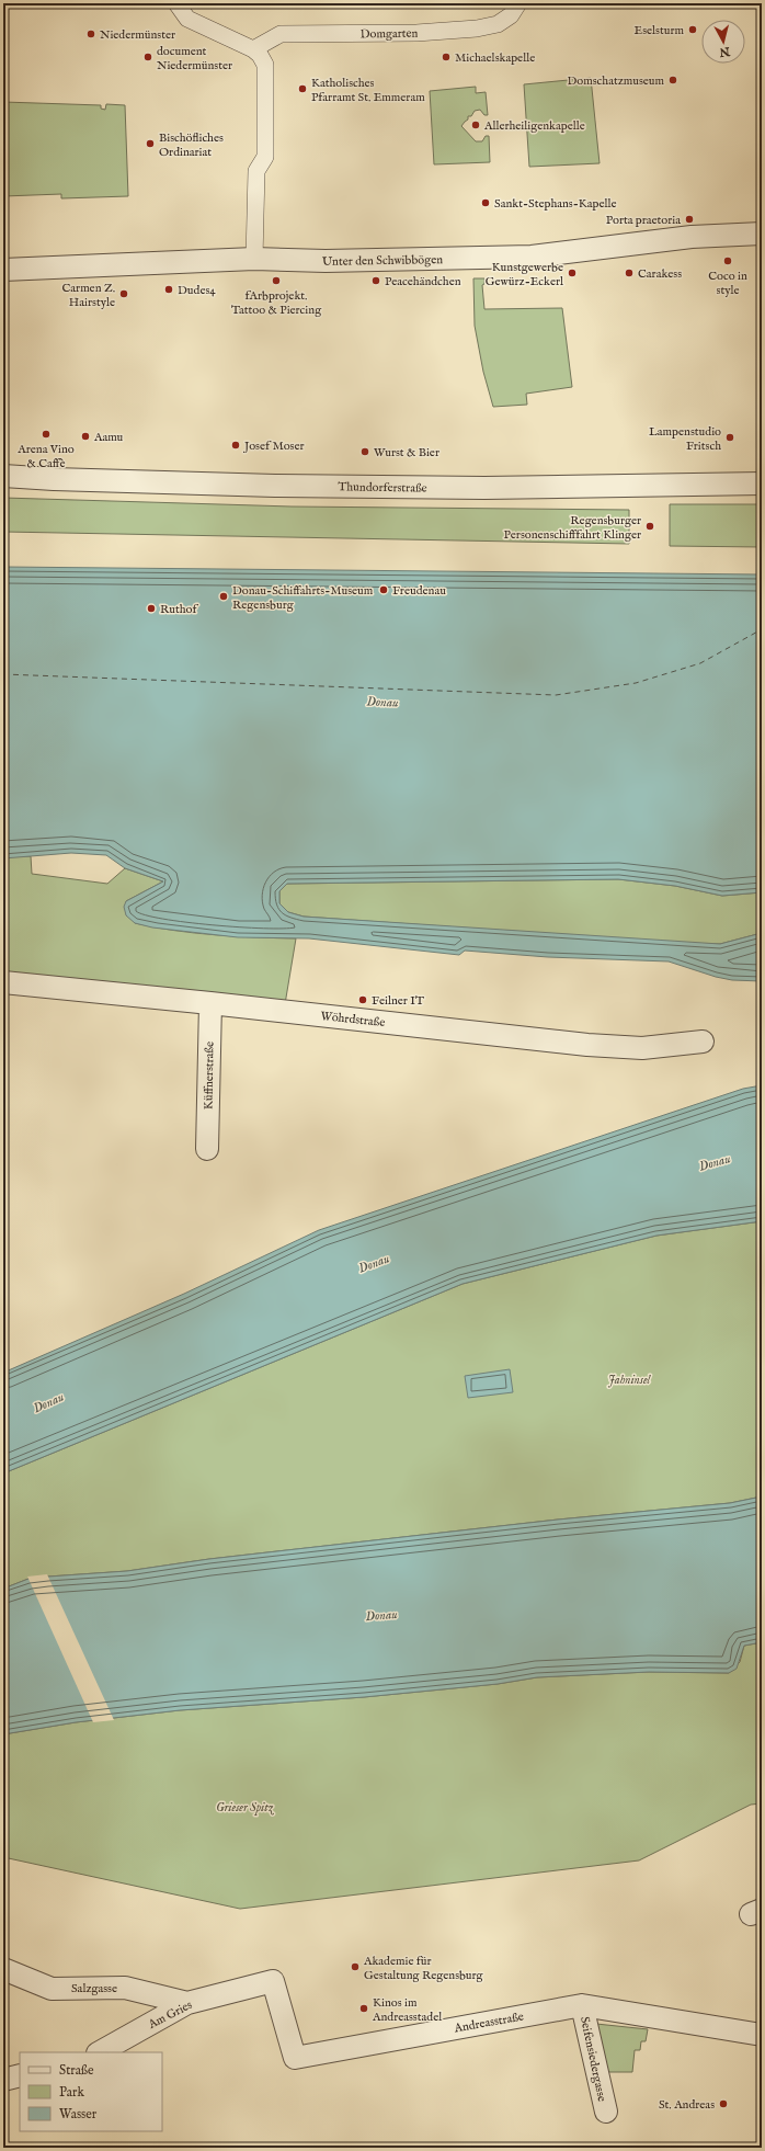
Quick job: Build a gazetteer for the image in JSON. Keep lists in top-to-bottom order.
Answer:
{
  "streets": {
    "street": [
      "Domgarten",
      "Unter den Schwibbögen",
      "Thundorferstraße",
      "Wöhrdstraße",
      "Küffnerstraße",
      "Salzgasse",
      "Am Gries",
      "Andreasstraße",
      "Seifensiedergasse"
    ]
  },
  "crossings": [
    ["Wöhrdstraße", "Küffnerstraße"],
    ["Salzgasse", "Am Gries"],
    ["Am Gries", "Andreasstraße"],
    ["Andreasstraße", "Seifensiedergasse"]
  ],
  "water": ["Donau"],
  "parks": ["Jahninsel", "Grieser Spitz"],
  "places": [
    "Eselsturm",
    "Niedermünster",
    "document Niedermünster",
    "Michaelskapelle",
    "Domschatzmuseum",
    "Katholisches Pfarramt St. Emmeram",
    "Allerheiligenkapelle",
    "Bischöfliches Ordinariat",
    "Sankt-Stephans-Kapelle",
    "Porta praetoria",
    "Coco in style",
    "Kunstgewerbe Gewürz-Eckerl",
    "Carakess",
    "fArbprojekt. Tattoo & Piercing",
    "Peacehändchen",
    "Dudes4",
    "Carmen Z. Hairstyle",
    "Arena Vino & Caffè",
    "Aamu",
    "Lampenstudio Fritsch",
    "Josef Moser",
    "Wurst & Bier",
    "Regensburger Personenschifffahrt Klinger",
    "Freudenau",
    "Donau-Schiffahrts-Museum Regensburg",
    "Ruthof",
    "Feilner IT",
    "Akademie für Gestaltung Regensburg",
    "Kinos im Andreasstadel",
    "St. Andreas"
  ],
  "legend": ["Straße", "Park", "Wasser"],
  "north": "bottom"
}
